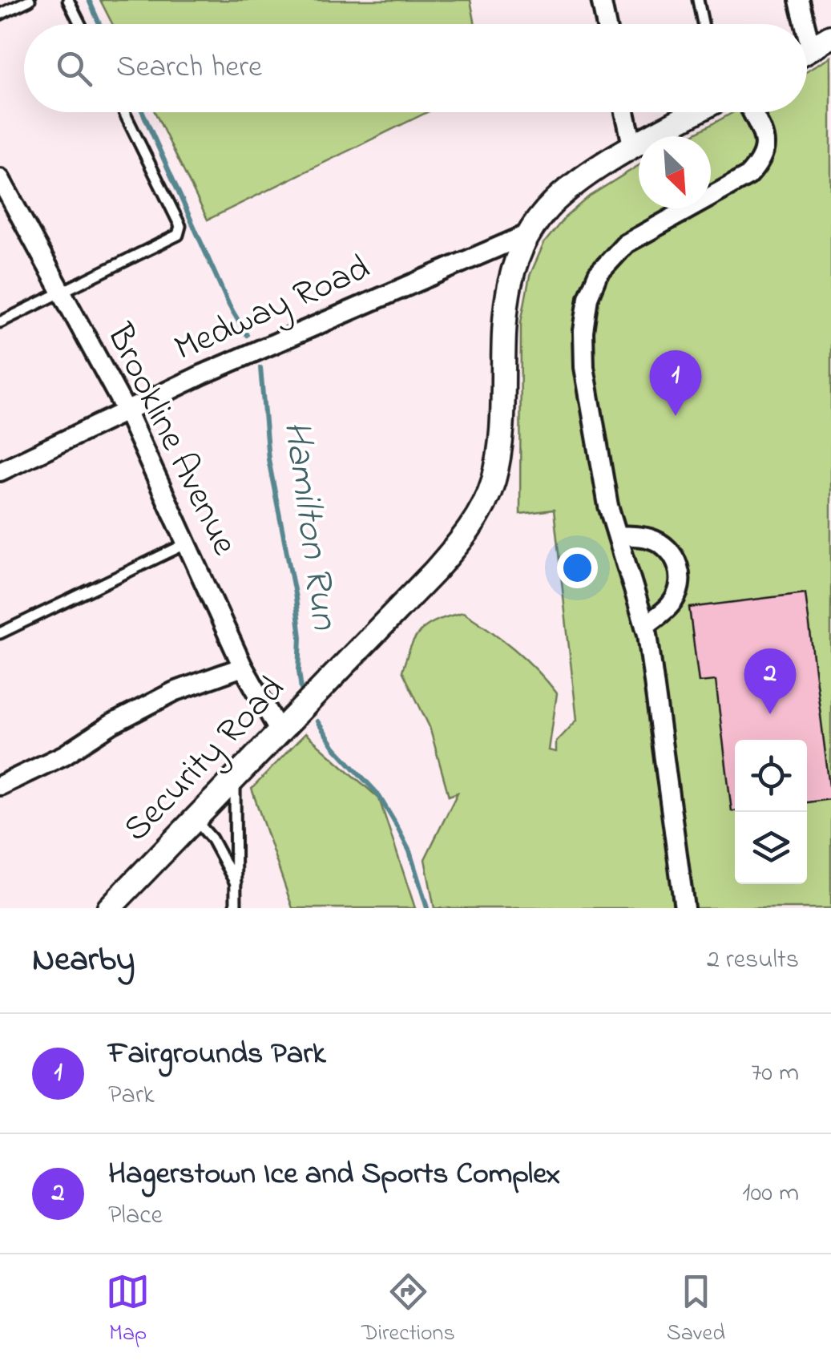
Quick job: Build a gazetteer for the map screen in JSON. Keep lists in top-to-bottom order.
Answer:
{
  "streets": {
    "street": ["Medway Road", "Brookline Avenue", "Security Road"]
  },
  "crossings": [
    ["Medway Road", "Brookline Avenue"],
    ["Medway Road", "Security Road"],
    ["Brookline Avenue", "Security Road"]
  ],
  "water": ["Hamilton Run"],
  "north": "bottom right",
  "page": {
    "search": "Search here",
    "pins": ["1", "2"],
    "heading": ["Nearby", "2 results"],
    "list": [
      {
        "mark": "1",
        "name": "Fairgrounds Park",
        "note": "Park",
        "value": "70 m"
      },
      {
        "mark": "2",
        "name": "Hagerstown Ice and Sports Complex",
        "note": "Place",
        "value": "100 m"
      }
    ],
    "nav": ["Map", "Directions", "Saved"]
  }
}
